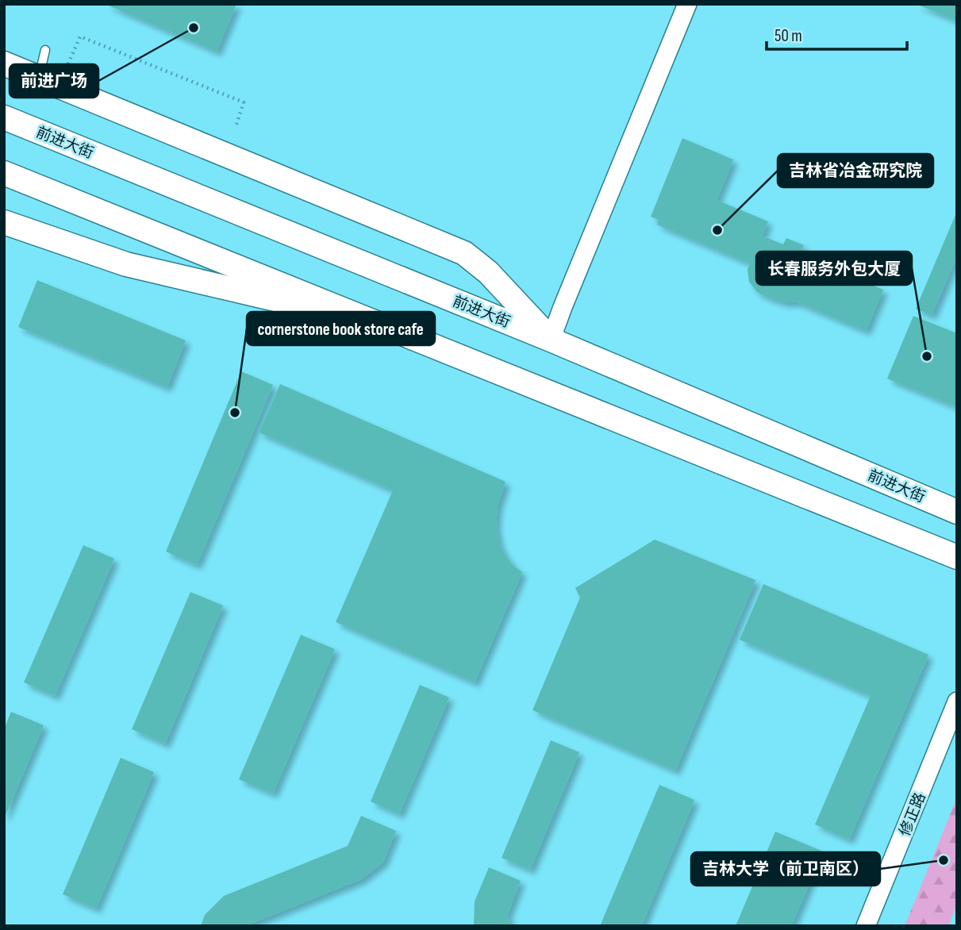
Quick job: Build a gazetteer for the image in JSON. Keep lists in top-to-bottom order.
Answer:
{
  "streets": {
    "main road": ["前进大街"],
    "street": ["修正路"]
  },
  "places": [
    "前进广场",
    "吉林省冶金研究院",
    "长春服务外包大厦",
    "cornerstone book store cafe",
    "吉林大学（前卫南区）"
  ],
  "scale_bar": "50 m"
}
